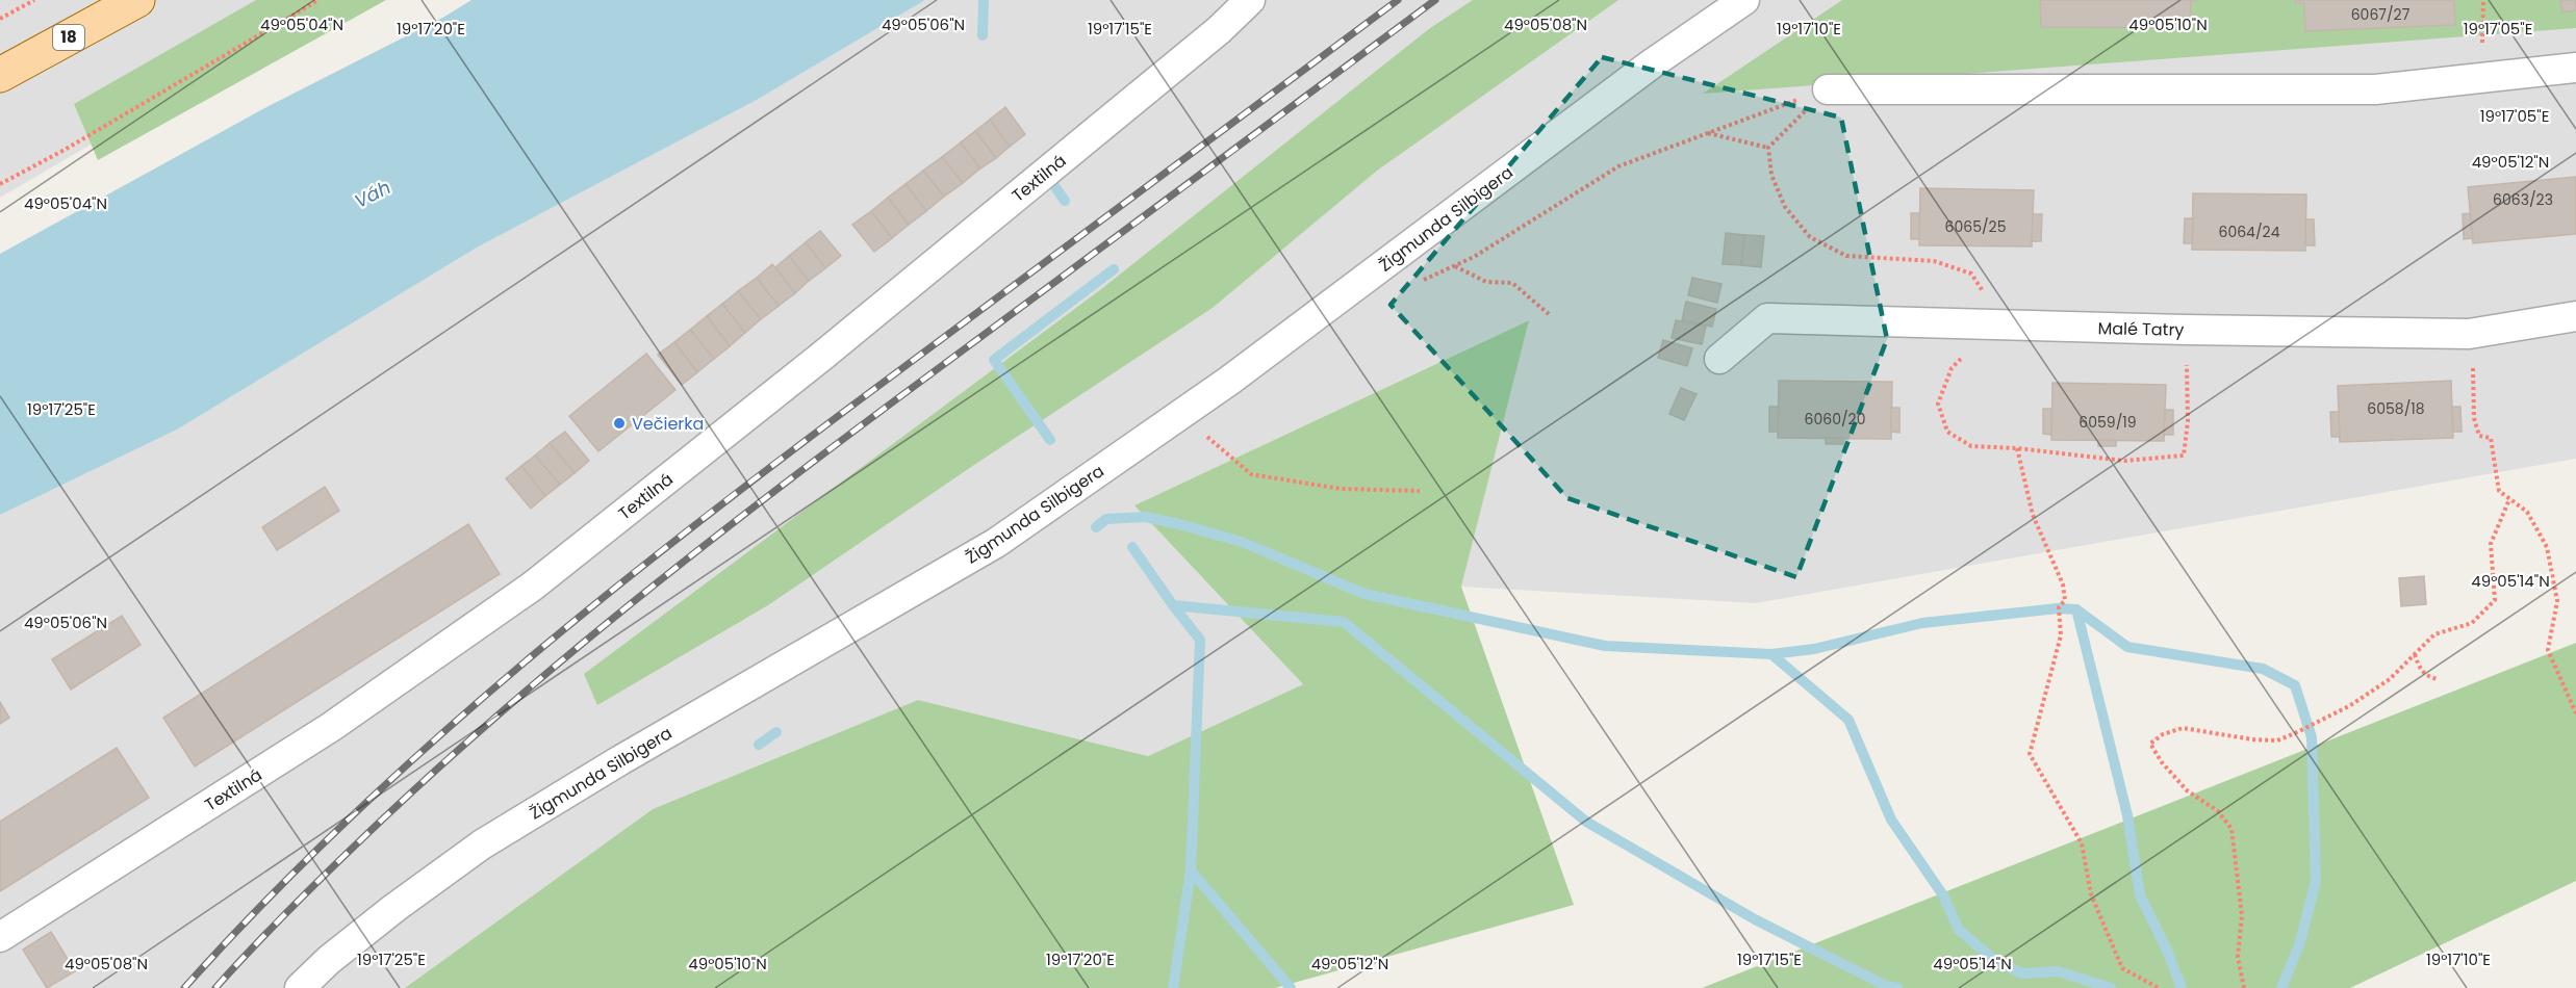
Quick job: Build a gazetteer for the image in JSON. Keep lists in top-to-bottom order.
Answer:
{
  "streets": {
    "main road": ["18"],
    "street": ["Textilná", "Žigmunda Silbigera", "Malé Tatry"]
  },
  "water": ["Váh"],
  "places": ["Večierka"],
  "house_numbers": [
    "6067/27",
    "6063/23",
    "6065/25",
    "6064/24",
    "6058/18",
    "6060/20",
    "6059/19"
  ],
  "coordinates": [
    "49°05'06\"N",
    "49°05'10\"N",
    "49°05'04\"N",
    "49°05'08\"N",
    "19°17'20\"E",
    "19°17'05\"E",
    "19°17'15\"E",
    "19°17'10\"E",
    "49°05'12\"N",
    "19°17'25\"E",
    "49°05'14\"N"
  ]
}
